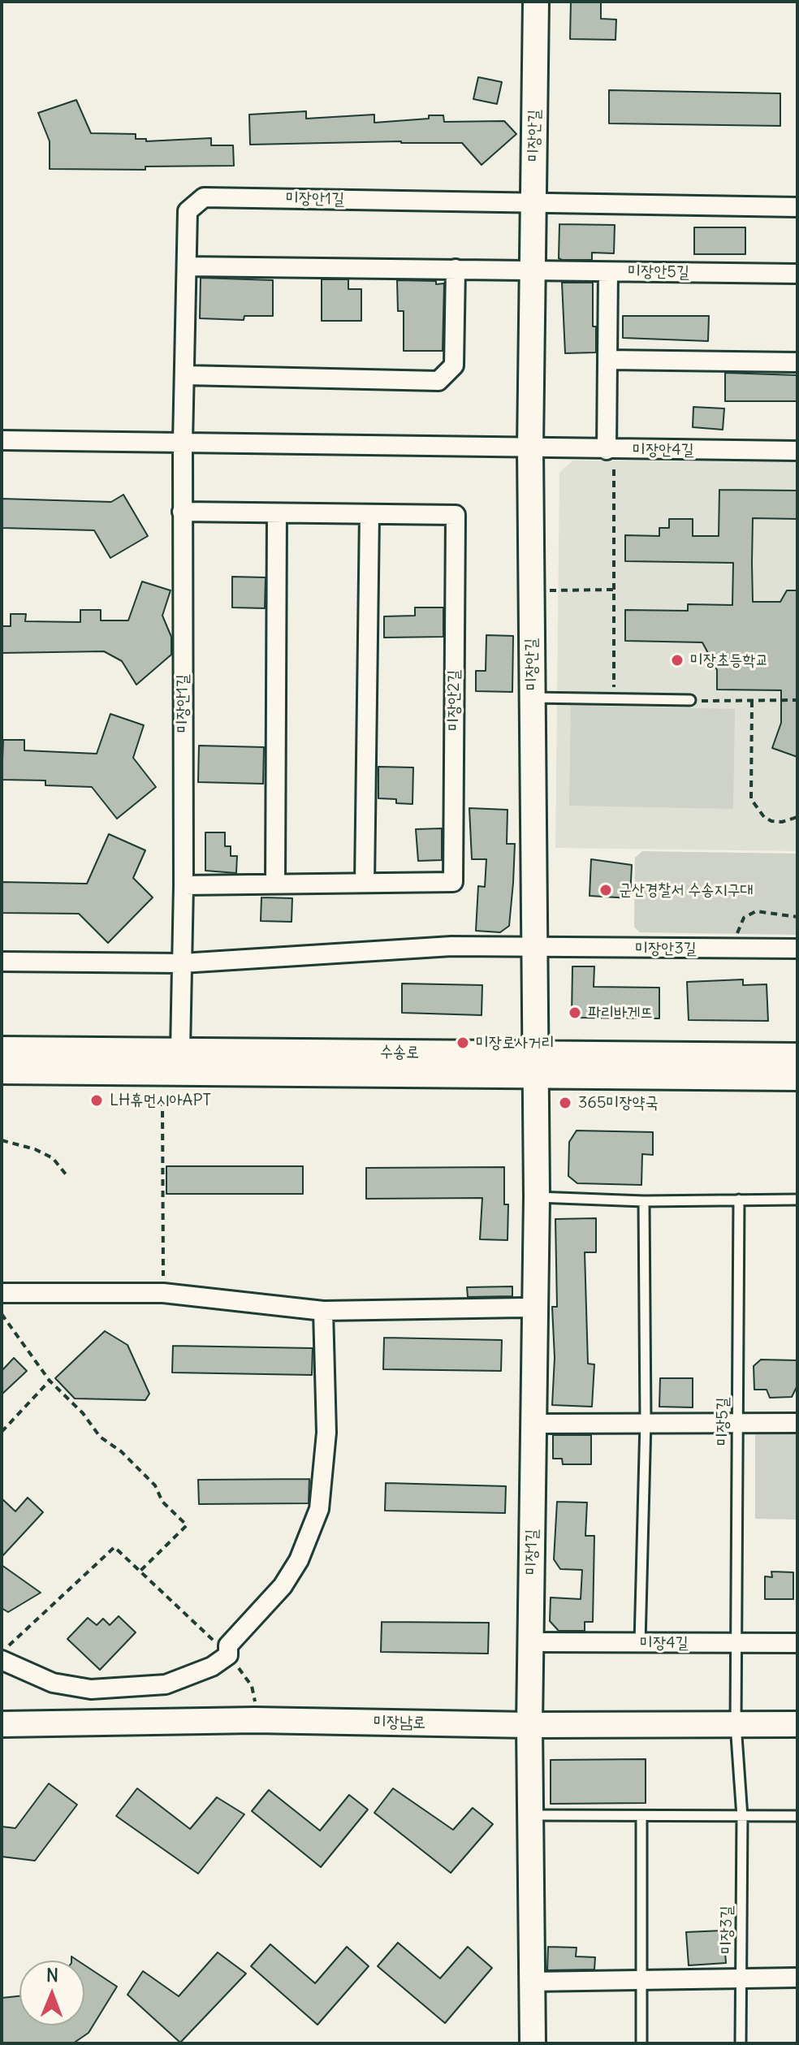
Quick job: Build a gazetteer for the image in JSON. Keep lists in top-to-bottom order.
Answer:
{
  "streets": {
    "street": [
      "미장안길",
      "미장안1길",
      "미장안5길",
      "미장안4길",
      "미장안2길",
      "미장안3길",
      "수송로",
      "미장1길",
      "미장4길",
      "미장남로"
    ],
    "lane": ["미장5길", "미장3길"]
  },
  "crossings": [
    ["미장안길", "미장안1길"],
    ["미장안길", "미장안4길"],
    ["미장안길", "미장안3길"],
    ["미장안길", "수송로"],
    ["미장안길", "미장1길"],
    ["미장안1길", "미장안2길"],
    ["미장안1길", "수송로"],
    ["미장안5길", "미장안4길"],
    ["수송로", "미장1길"],
    ["미장5길", "미장4길"],
    ["미장5길", "미장남로"],
    ["미장5길", "미장3길"],
    ["미장1길", "미장4길"],
    ["미장1길", "미장남로"],
    ["미장남로", "미장3길"]
  ],
  "places": [
    "미장초등학교",
    "군산경찰서 수송지구대",
    "파리바게뜨",
    "미장로사거리",
    "LH휴먼시아APT",
    "365미장약국"
  ],
  "north": "top"
}
